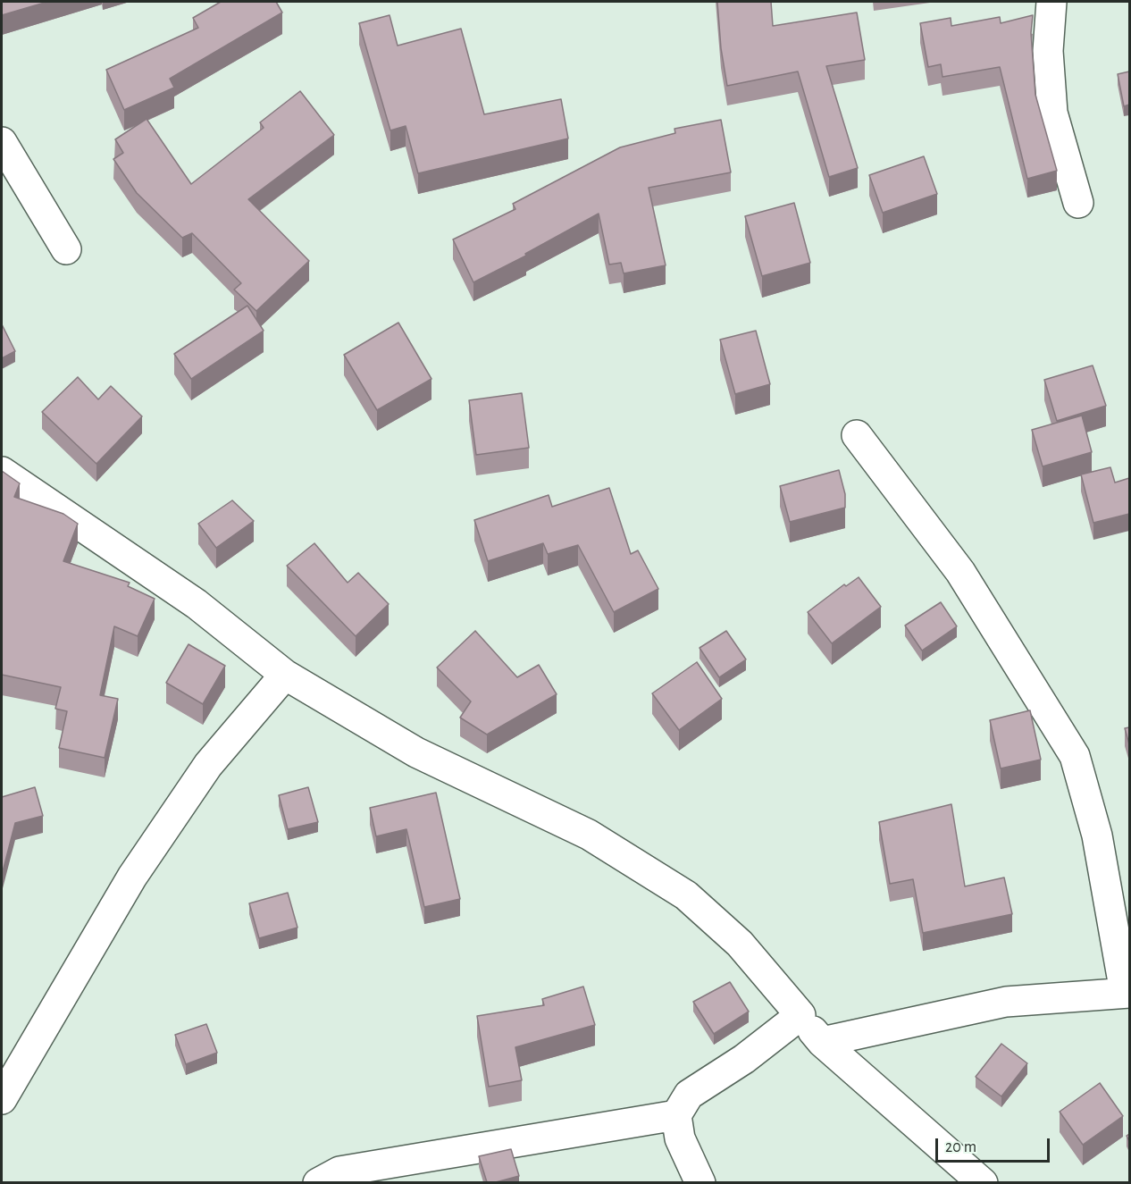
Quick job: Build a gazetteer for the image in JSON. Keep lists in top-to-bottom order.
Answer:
{
  "scale_bar": "20 m"
}
